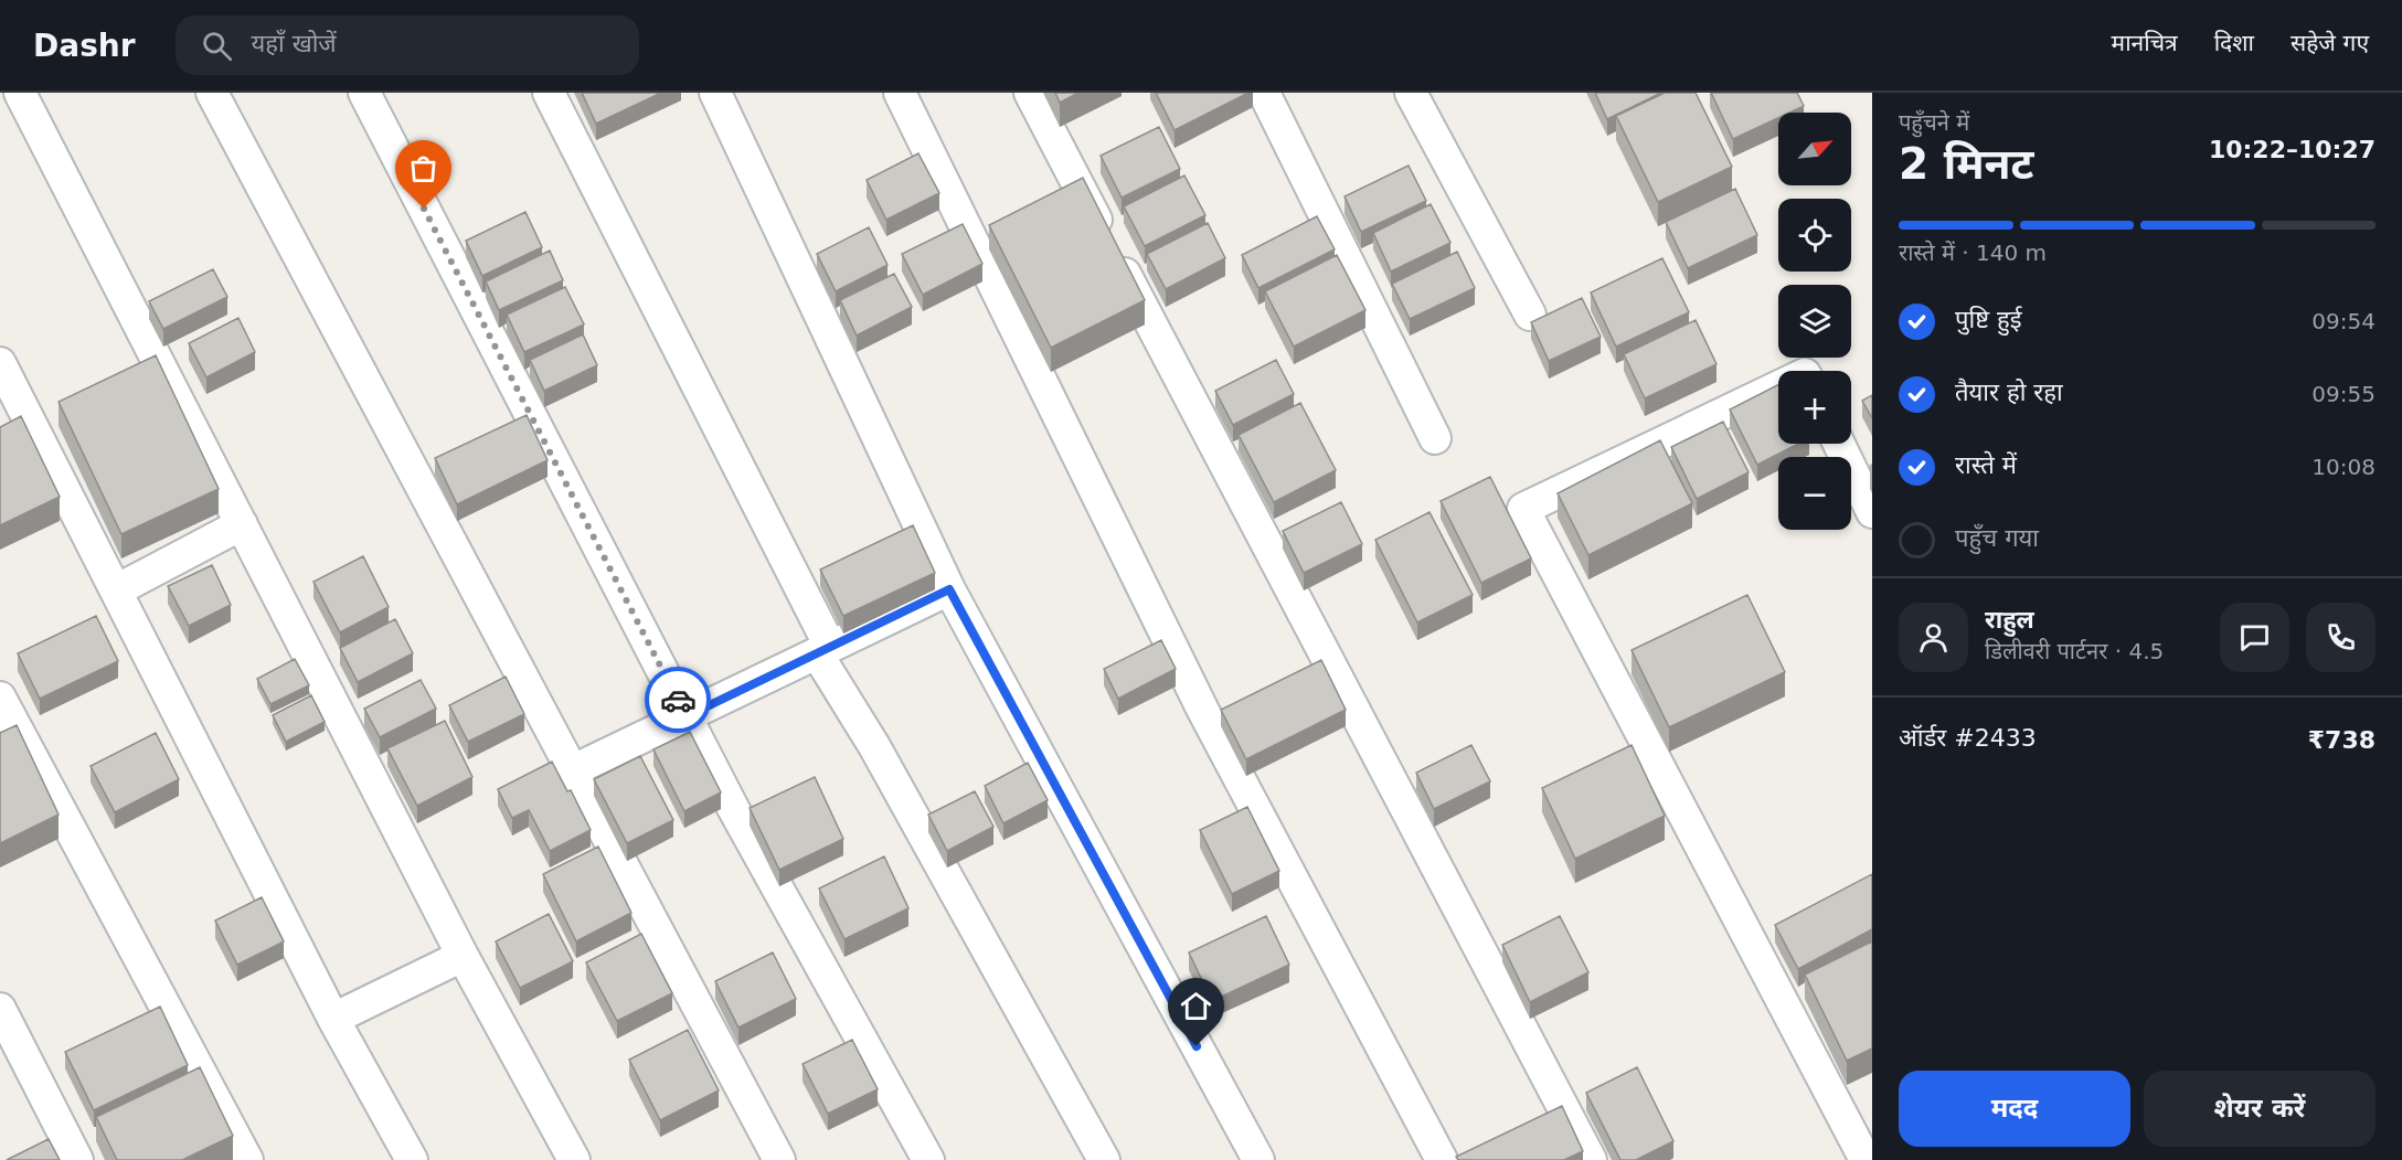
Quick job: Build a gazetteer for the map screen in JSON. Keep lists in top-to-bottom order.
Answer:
{
  "north": "top right",
  "page": {
    "header": "Dashr",
    "search": "यहाँ खोजें",
    "nav": ["मानचित्र", "दिशा", "सहेजे गए"],
    "heading": ["2 मिनट", "पहुँचने में", "10:22–10:27"],
    "panel": [
      "राहुल",
      "डिलीवरी पार्टनर · 4.5",
      "ऑर्डर #2433",
      "₹738"
    ],
    "map_buttons": ["+", "−"],
    "bar": "रास्ते में · 140 m",
    "list": [
      ["पुष्टि हुई", "09:54"],
      ["तैयार हो रहा", "09:55"],
      ["रास्ते में", "10:08"],
      "पहुँच गया"
    ],
    "buttons": ["मदद", "शेयर करें"]
  }
}
